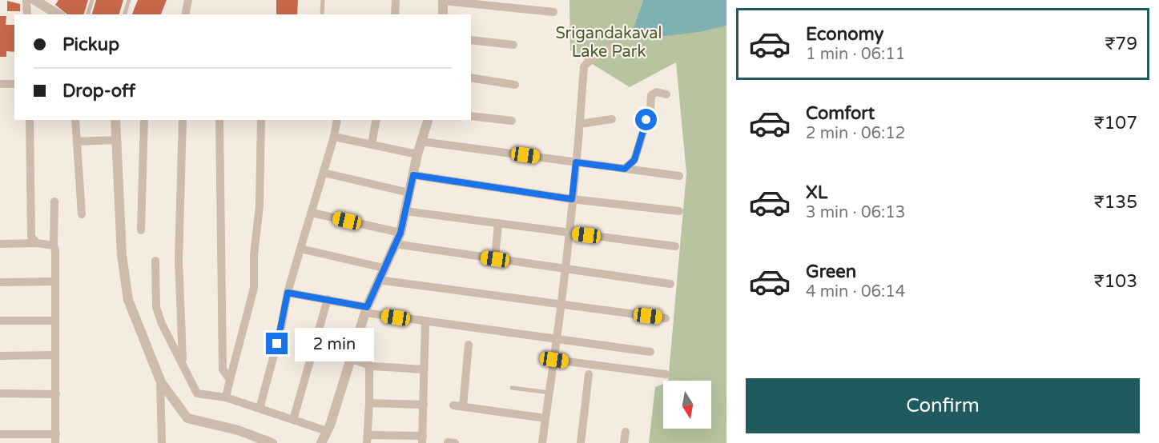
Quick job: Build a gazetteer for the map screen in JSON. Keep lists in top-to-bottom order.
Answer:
{
  "parks": ["Srigandakaval Lake Park"],
  "north": "bottom",
  "page": {
    "list": [
      {
        "name": "Economy",
        "note": "1 min · 06:11",
        "value": "₹79"
      },
      {
        "name": "Comfort",
        "note": "2 min · 06:12",
        "value": "₹107"
      },
      {
        "name": "XL",
        "note": "3 min · 06:13",
        "value": "₹135"
      },
      {
        "name": "Green",
        "note": "4 min · 06:14",
        "value": "₹103"
      }
    ],
    "banner": ["Pickup", "Drop-off"],
    "bubble": "2 min",
    "buttons": "Confirm"
  }
}
